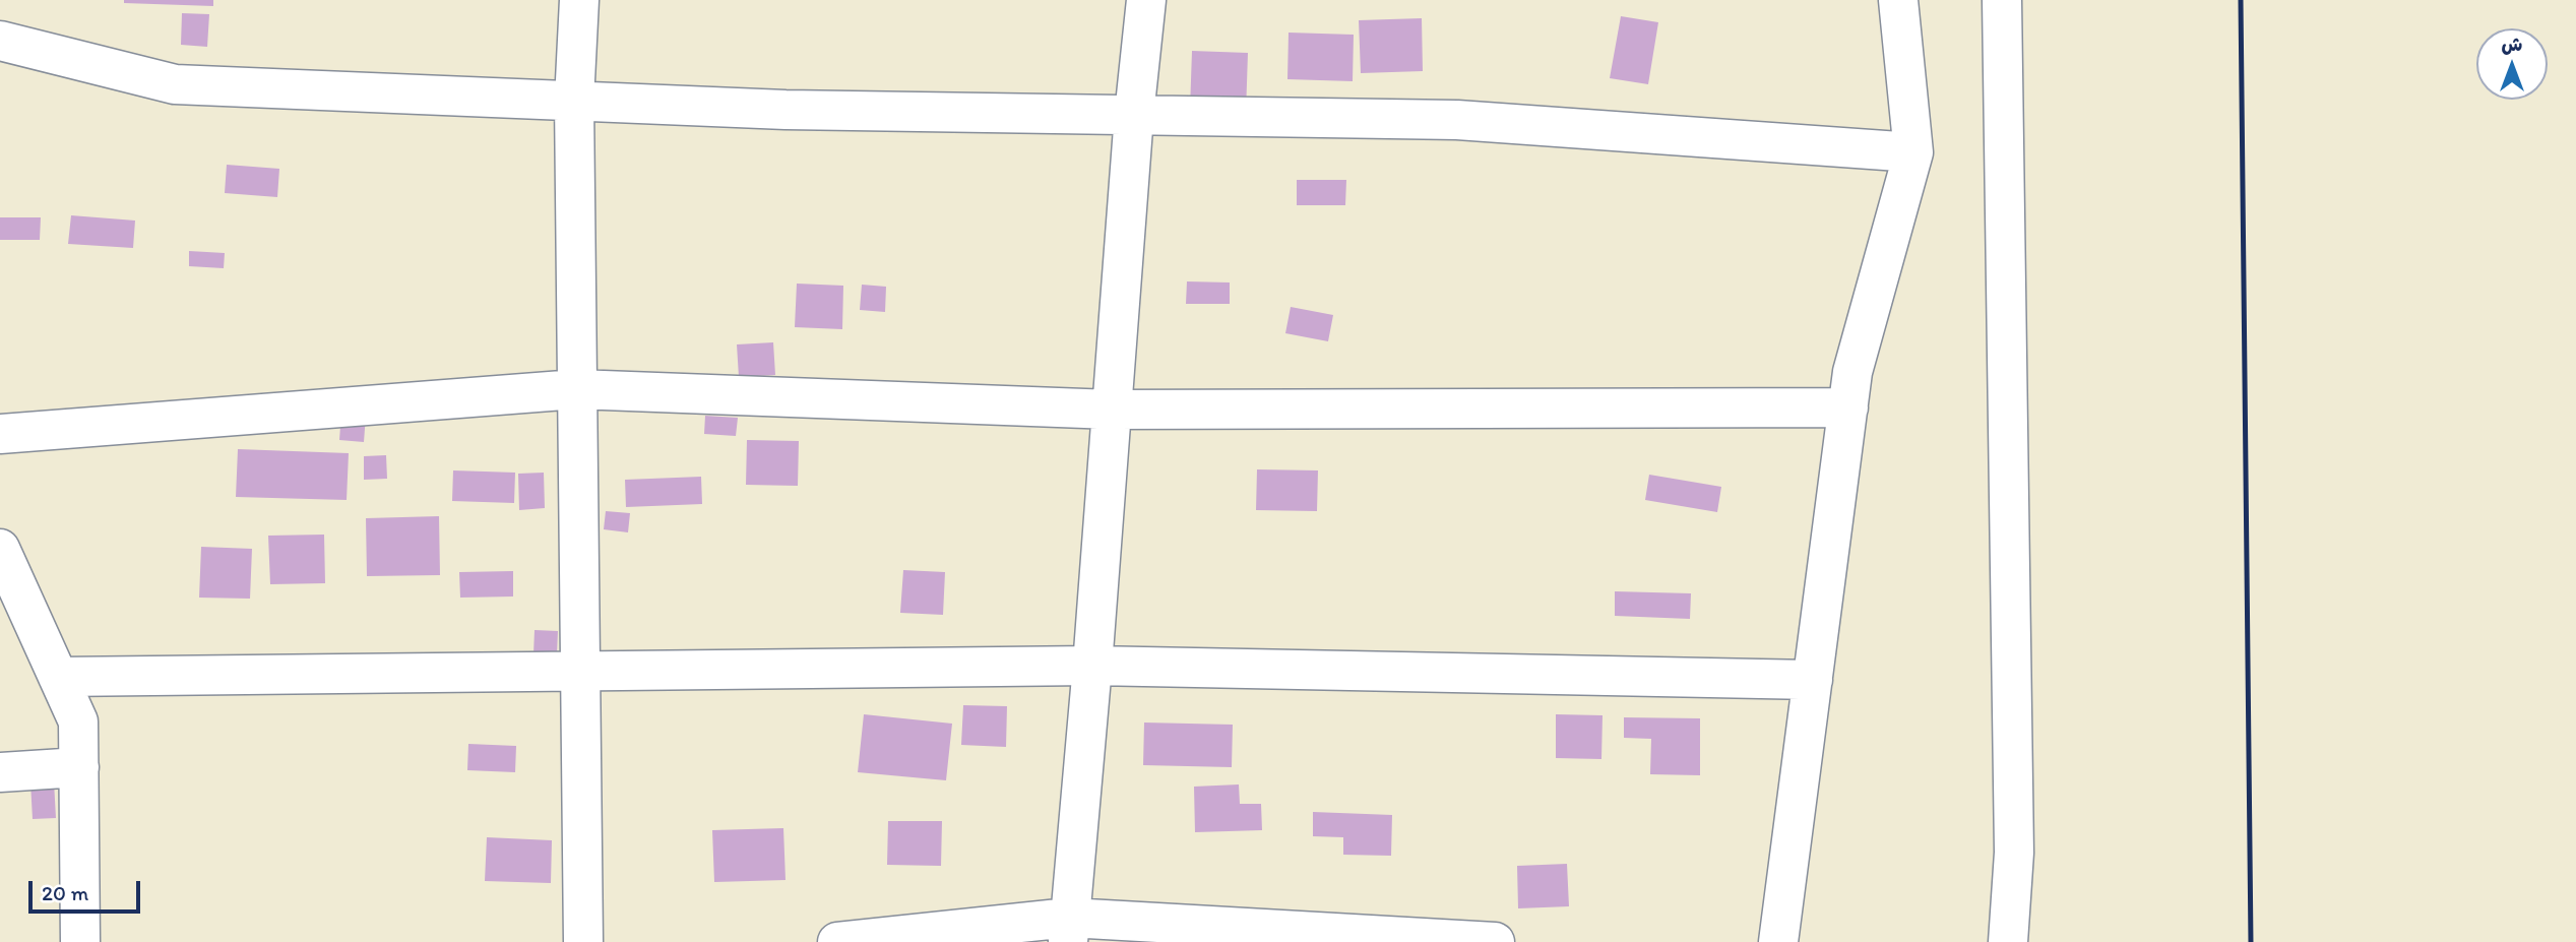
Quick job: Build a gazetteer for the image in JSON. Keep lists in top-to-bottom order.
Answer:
{
  "scale_bar": "20 m",
  "north": "top"
}
